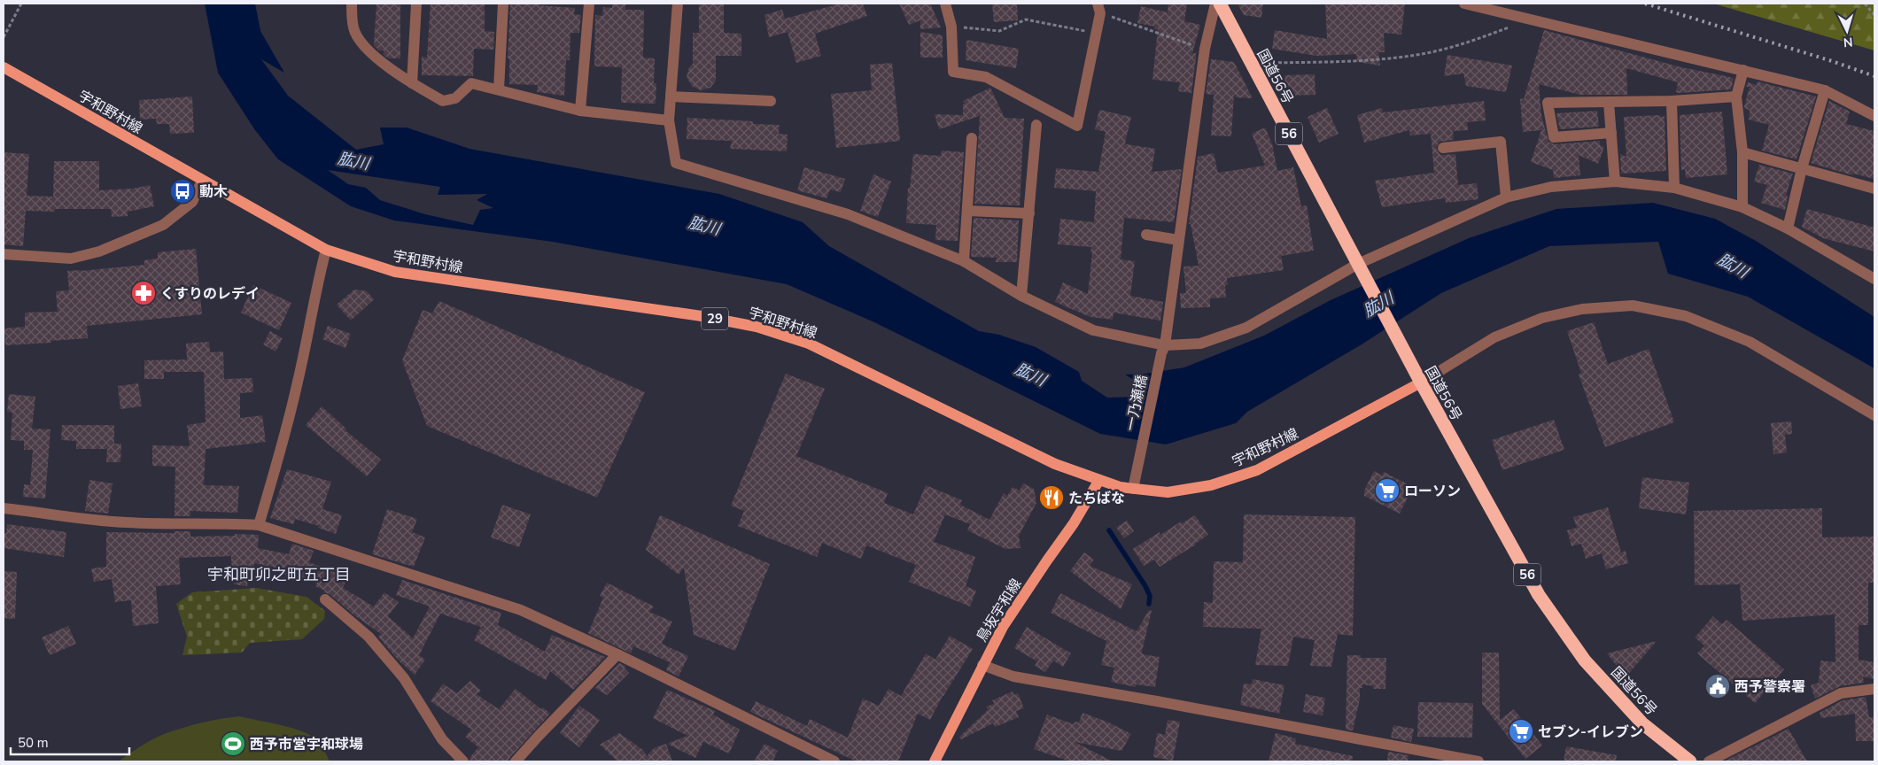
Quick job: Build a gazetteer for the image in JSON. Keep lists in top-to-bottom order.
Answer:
{
  "streets": {
    "highway": ["国道56号", "56"],
    "main road": ["宇和野村線", "29", "鳥坂宇和線"],
    "street": ["一乃瀬橋"]
  },
  "crossings": [
    ["国道56号", "宇和野村線"],
    ["宇和野村線", "一乃瀬橋"],
    ["宇和野村線", "鳥坂宇和線"]
  ],
  "districts": ["宇和町卯之町五丁目"],
  "water": ["肱川"],
  "places": {
    "bus stop": ["動木"],
    "pharmacy": ["くすりのレデイ"],
    "supermarket": ["ローソン", "セブン-イレブン"],
    "restaurant": ["たちばな"],
    "public building": ["西予警察署"],
    "sports": ["西予市営宇和球場"]
  },
  "scale_bar": "50 m",
  "north": "bottom"
}
